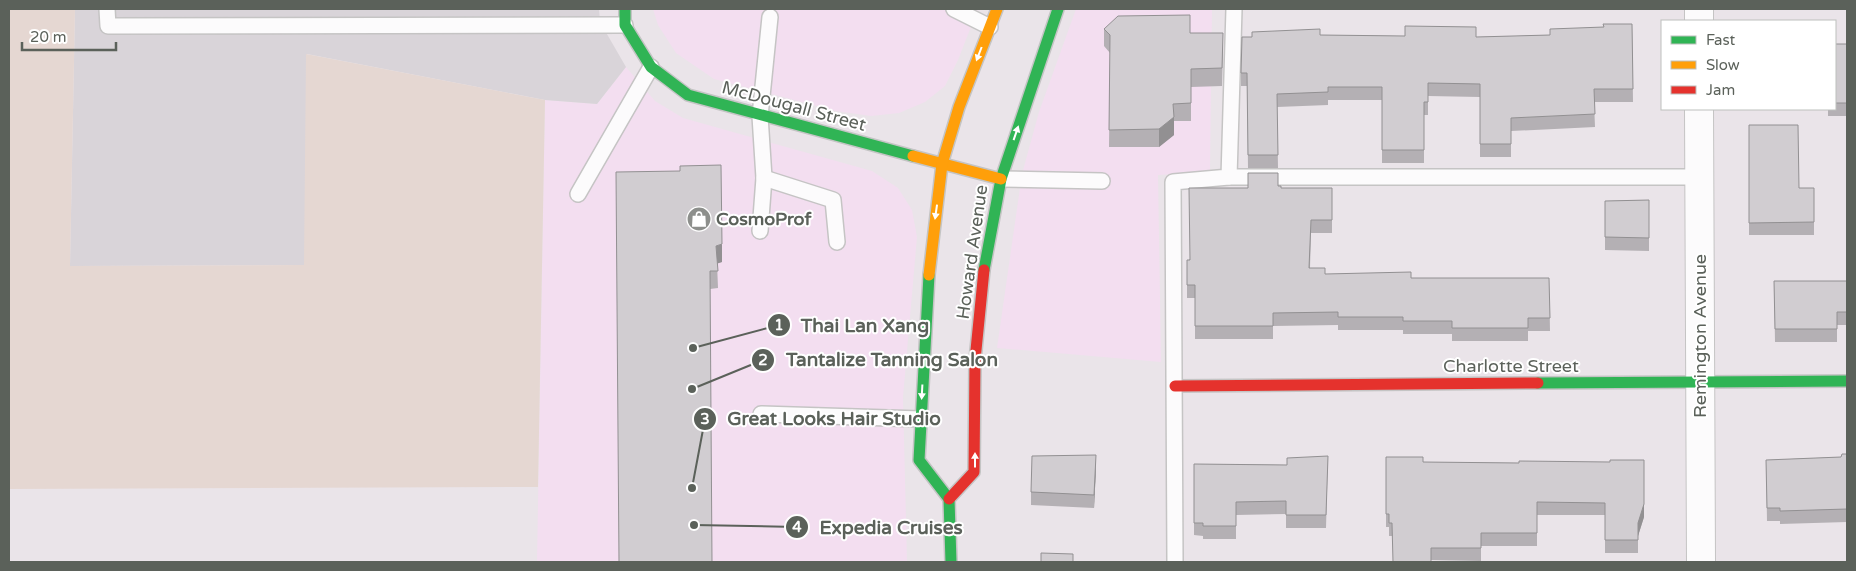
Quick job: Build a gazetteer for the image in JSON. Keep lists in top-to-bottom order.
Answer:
{
  "streets": {
    "street": [
      "McDougall Street",
      "Howard Avenue",
      "Remington Avenue",
      "Charlotte Street"
    ]
  },
  "crossings": [
    ["McDougall Street", "Howard Avenue"],
    ["Remington Avenue", "Charlotte Street"]
  ],
  "places": {
    "shop": ["CosmoProf"],
    "other": [
      "Thai Lan Xang",
      "Tantalize Tanning Salon",
      "Great Looks Hair Studio",
      "Expedia Cruises"
    ]
  },
  "legend": ["Fast", "Slow", "Jam"],
  "scale_bar": "20 m"
}
